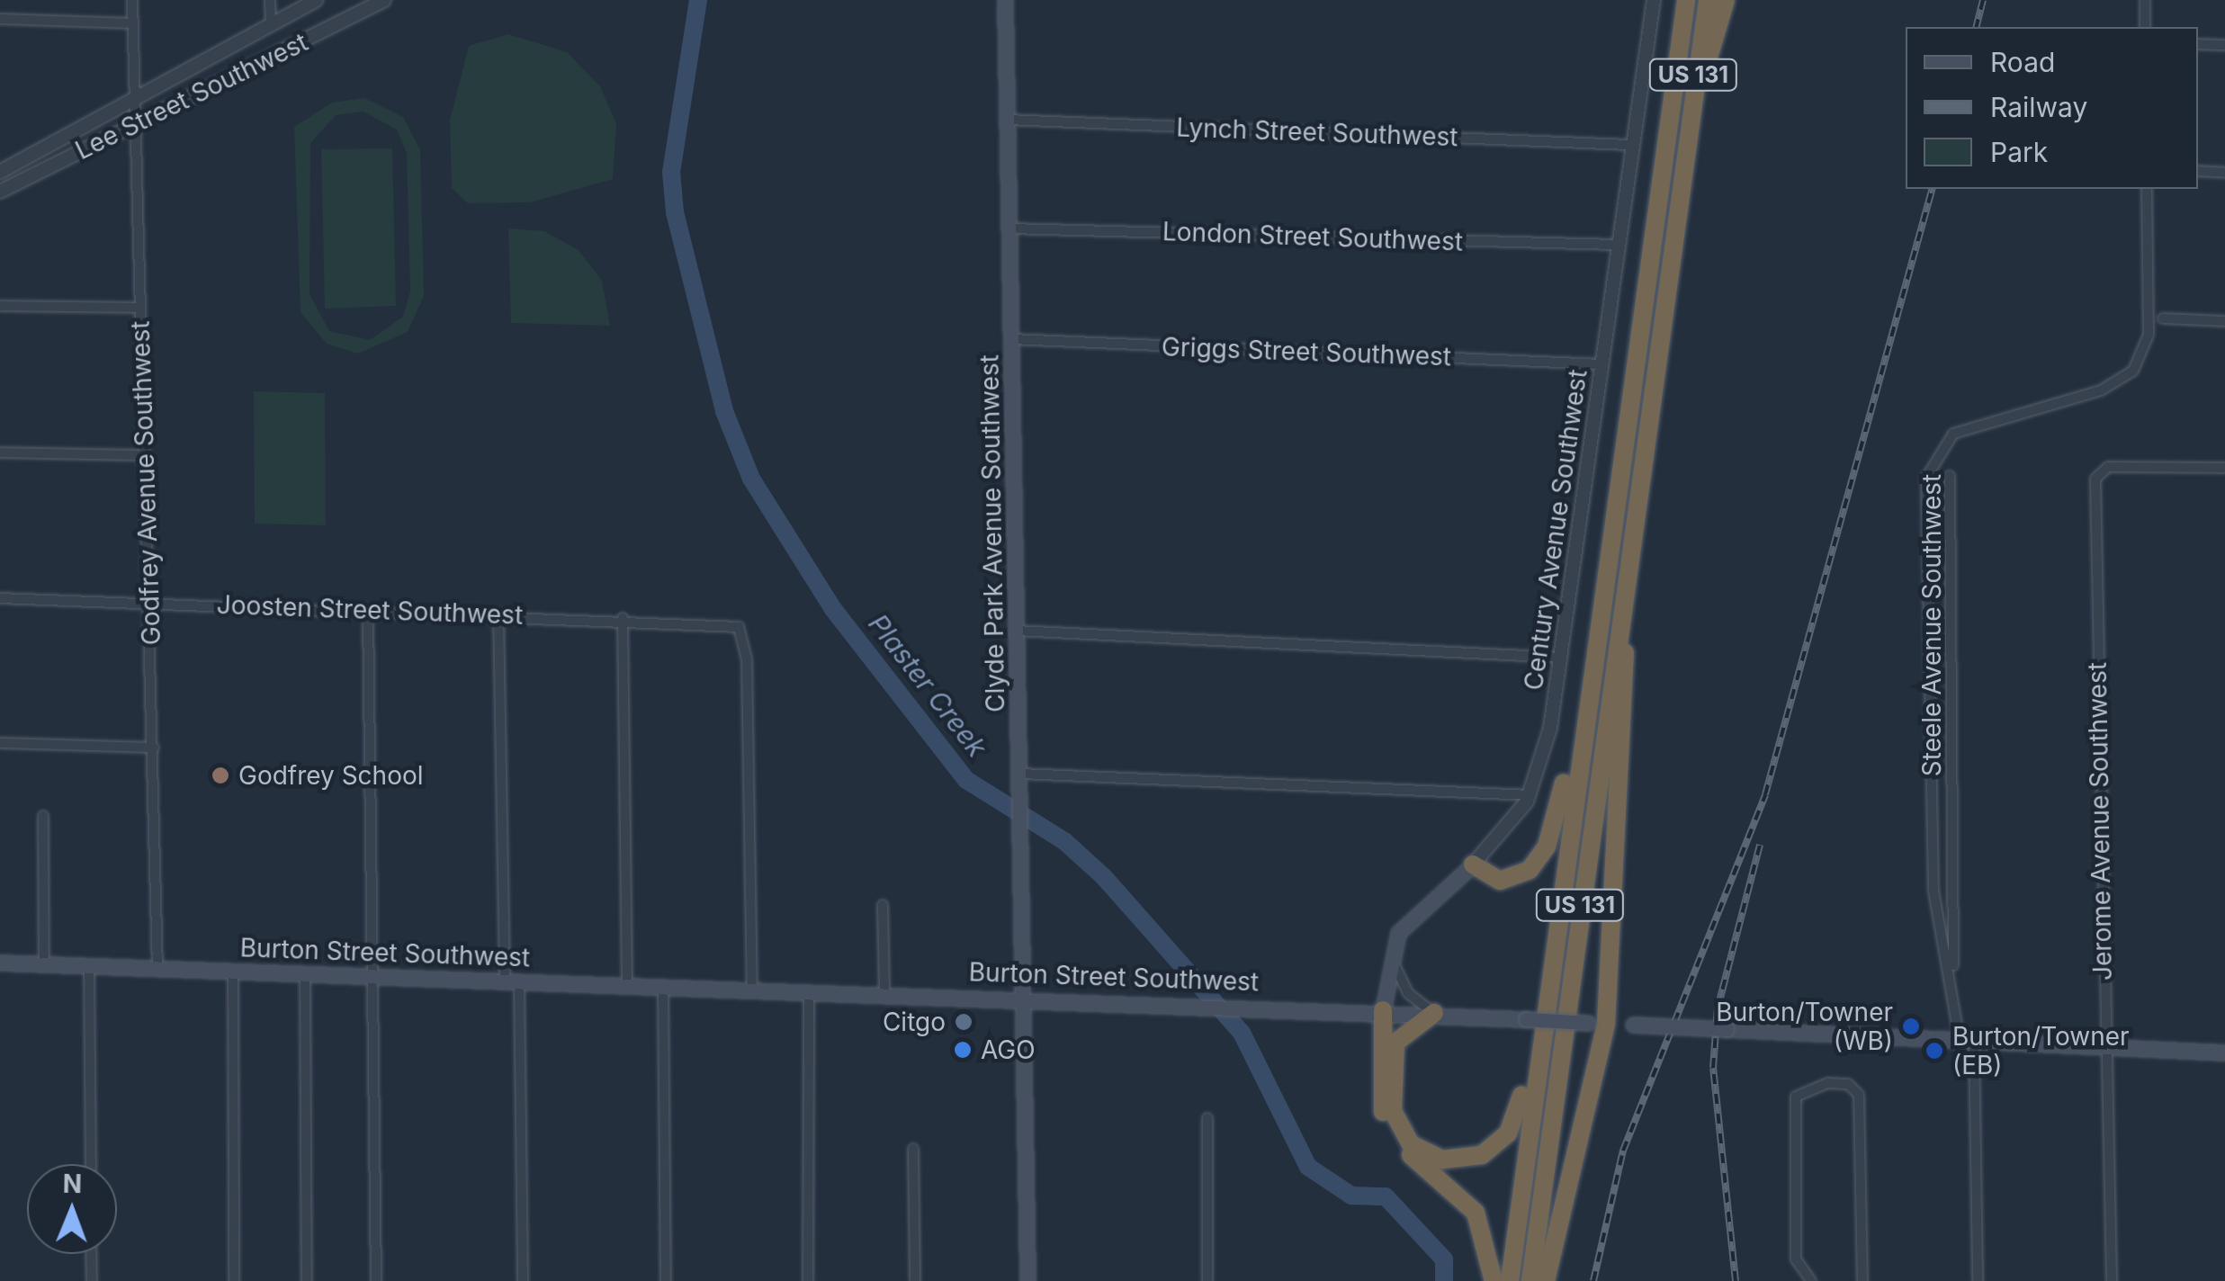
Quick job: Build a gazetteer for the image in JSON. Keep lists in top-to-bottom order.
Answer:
{
  "streets": {
    "highway": ["US 131"],
    "main road": ["Century Avenue Southwest", "Clyde Park Avenue Southwest", "Burton Street Southwest"],
    "street": [
      "Lee Street Southwest",
      "Lynch Street Southwest",
      "London Street Southwest",
      "Griggs Street Southwest",
      "Godfrey Avenue Southwest",
      "Joosten Street Southwest",
      "Steele Avenue Southwest",
      "Jerome Avenue Southwest"
    ]
  },
  "crossings": [
    ["Lee Street Southwest", "Godfrey Avenue Southwest"],
    ["Lynch Street Southwest", "Century Avenue Southwest"],
    ["Lynch Street Southwest", "Clyde Park Avenue Southwest"],
    ["London Street Southwest", "Century Avenue Southwest"],
    ["London Street Southwest", "Clyde Park Avenue Southwest"],
    ["Griggs Street Southwest", "Century Avenue Southwest"],
    ["Griggs Street Southwest", "Clyde Park Avenue Southwest"],
    ["Godfrey Avenue Southwest", "Joosten Street Southwest"],
    ["Godfrey Avenue Southwest", "Burton Street Southwest"],
    ["Century Avenue Southwest", "Burton Street Southwest"],
    ["Clyde Park Avenue Southwest", "Burton Street Southwest"],
    ["Joosten Street Southwest", "Burton Street Southwest"],
    ["Steele Avenue Southwest", "Burton Street Southwest"],
    ["Jerome Avenue Southwest", "Burton Street Southwest"]
  ],
  "water": ["Plaster Creek"],
  "places": [
    "Godfrey School",
    "Citgo",
    "Burton/Towner (WB)",
    "AGO",
    "Burton/Towner (EB)"
  ],
  "legend": ["Road", "Railway", "Park"],
  "north": "top"
}
